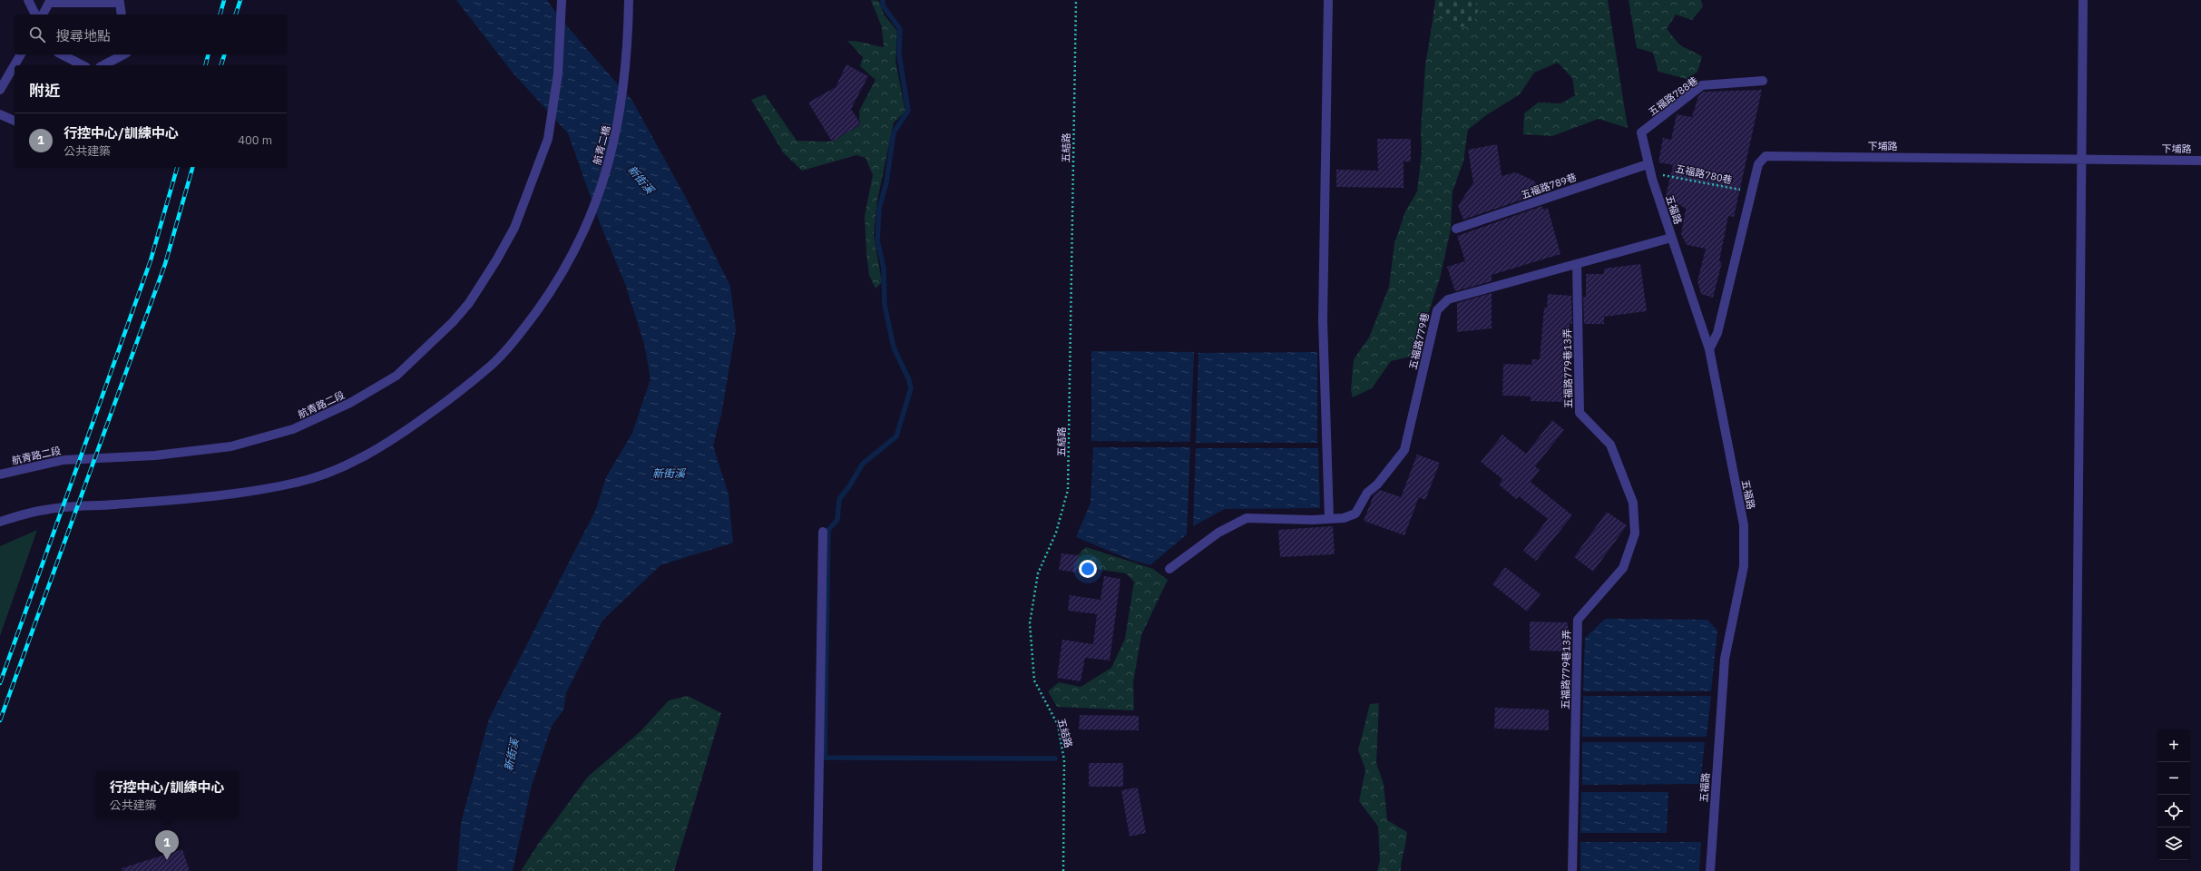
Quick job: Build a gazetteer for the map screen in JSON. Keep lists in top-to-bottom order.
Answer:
{
  "streets": {
    "street": [
      "五福路788巷",
      "航青二橋",
      "下埔路",
      "五福路789巷",
      "五福路",
      "五福路779巷",
      "五福路779巷13弄",
      "航青路二段"
    ],
    "path": ["五結路", "五福路780巷"]
  },
  "crossings": [
    ["五福路788巷", "五福路"],
    ["下埔路", "五福路"],
    ["五福路789巷", "五福路"],
    ["五福路", "五福路779巷"],
    ["五福路779巷", "五福路779巷13弄"]
  ],
  "water": ["新街溪"],
  "page": {
    "search": "搜尋地點",
    "heading": "附近",
    "list": [
      {
        "mark": "1",
        "name": "行控中心/訓練中心",
        "note": "公共建築",
        "value": "400 m"
      }
    ],
    "map_buttons": ["+", "−"],
    "popup": ["行控中心/訓練中心", "公共建築"],
    "pins": "1"
  }
}
